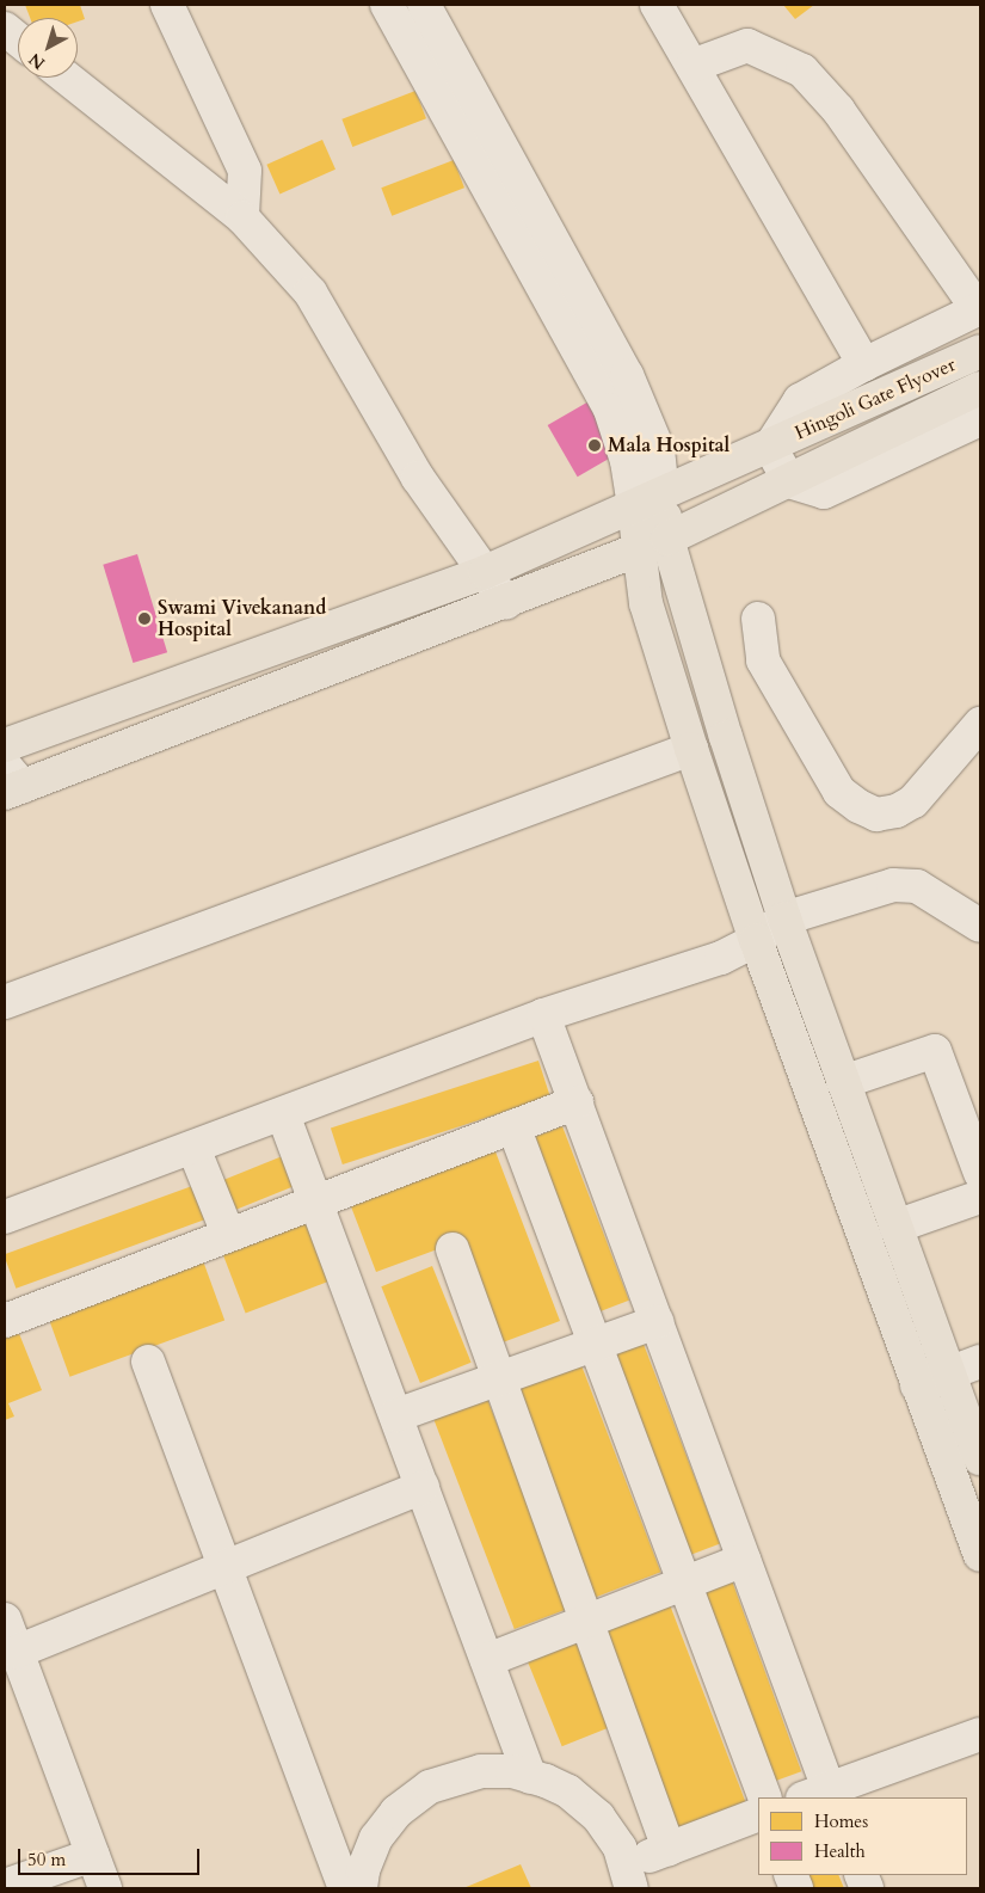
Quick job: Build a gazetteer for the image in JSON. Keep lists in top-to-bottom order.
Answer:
{
  "streets": {
    "main road": ["Hingoli Gate Flyover"]
  },
  "places": ["Mala Hospital", "Swami Vivekanand Hospital"],
  "legend": ["Homes", "Health"],
  "scale_bar": "50 m",
  "north": "bottom left"
}
